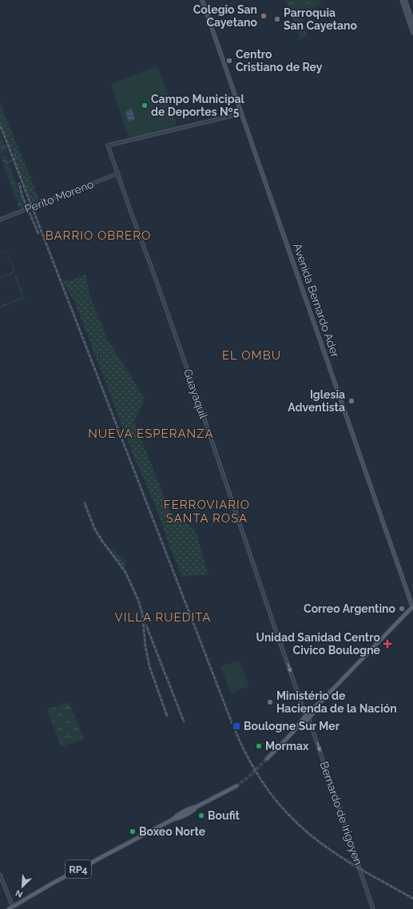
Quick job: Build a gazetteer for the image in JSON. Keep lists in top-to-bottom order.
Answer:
{
  "streets": {
    "main road": ["Avenida Bernardo Ader", "RP4"],
    "street": ["Perito Moreno", "Guayaquil", "Bernardo de Irigoyen"]
  },
  "crossings": [
    ["Perito Moreno", "Guayaquil"],
    ["Avenida Bernardo Ader", "Guayaquil"],
    ["Guayaquil", "Bernardo de Irigoyen"]
  ],
  "one_way": ["Guayaquil", "Bernardo de Irigoyen"],
  "districts": [
    "BARRIO OBRERO",
    "EL OMBÚ",
    "NUEVA ESPERANZA",
    "FERROVIARIO SANTA ROSA",
    "VILLA RUEDITA"
  ],
  "places": {
    "other": [
      "Colegio San Cayetano",
      "Parroquia San Cayetano",
      "Centro Cristiano de Rey",
      "Campo Municipal de Deportes Nº5",
      "Iglesia Adventista",
      "Correo Argentino",
      "Ministério de Hacienda de la Nación",
      "Mormax",
      "Boufit",
      "Boxeo Norte"
    ],
    "health": ["Unidad Sanidad Centro Civico Boulogne"],
    "transit": ["Boulogne Sur Mer"]
  },
  "north": "bottom left"
}
